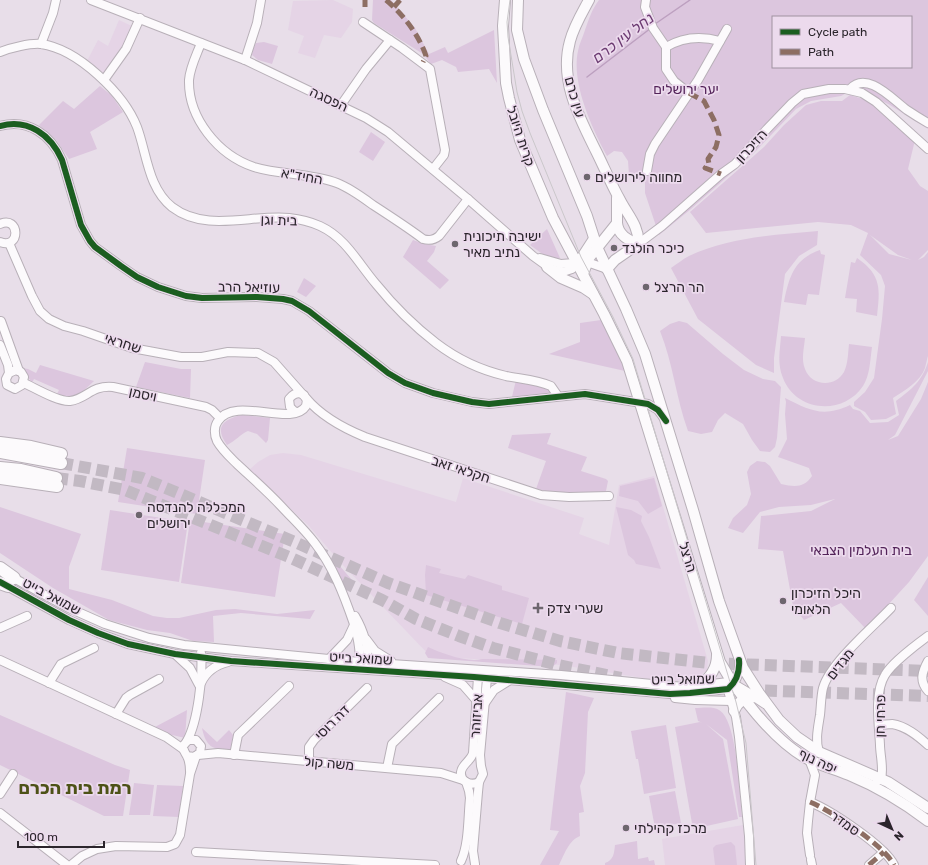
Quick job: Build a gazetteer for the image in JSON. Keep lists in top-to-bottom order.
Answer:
{
  "streets": {
    "main road": [
      "עין כרם",
      "קרית היובל",
      "הזיכרון",
      "הרצל",
      "יפה נוף"
    ],
    "street": [
      "הפסגה",
      "החיד\"א",
      "בית וגן",
      "עוזיאל הרב",
      "שחראי",
      "ויסמן",
      "חקלאי זאב",
      "שמואל בייט",
      "מגדים",
      "אביזוהר",
      "פרחי חן",
      "דה רוסי",
      "משה קול",
      "סמדר"
    ]
  },
  "crossings": [
    ["עין כרם", "הזיכרון"],
    ["הפסגה", "החיד\"א"],
    ["קרית היובל", "הרצל"],
    ["הזיכרון", "הרצל"],
    ["בית וגן", "עוזיאל הרב"],
    ["שחראי", "חקלאי זאב"],
    ["הרצל", "שמואל בייט"],
    ["הרצל", "יפה נוף"],
    ["שמואל בייט", "אביזוהר"],
    ["שמואל בייט", "יפה נוף"],
    ["מגדים", "יפה נוף"],
    ["אביזוהר", "משה קול"],
    ["פרחי חן", "יפה נוף"],
    ["דה רוסי", "משה קול"]
  ],
  "districts": ["רמת בית הכרם"],
  "water": ["נחל עין כרם"],
  "parks": ["יער ירושלים", "בית העלמין הצבאי"],
  "places": {
    "other": [
      "מחווה לירושלים",
      "ישיבה תיכונית נתיב מאיר",
      "כיכר הולנד",
      "הר הרצל",
      "המכללה להנדסה ירושלים",
      "היכל הזיכרון הלאומי",
      "מרכז קהילתי"
    ],
    "health": ["שערי צדק"]
  },
  "legend": ["Cycle path", "Path"],
  "scale_bar": "100 m",
  "north": "bottom right"
}
